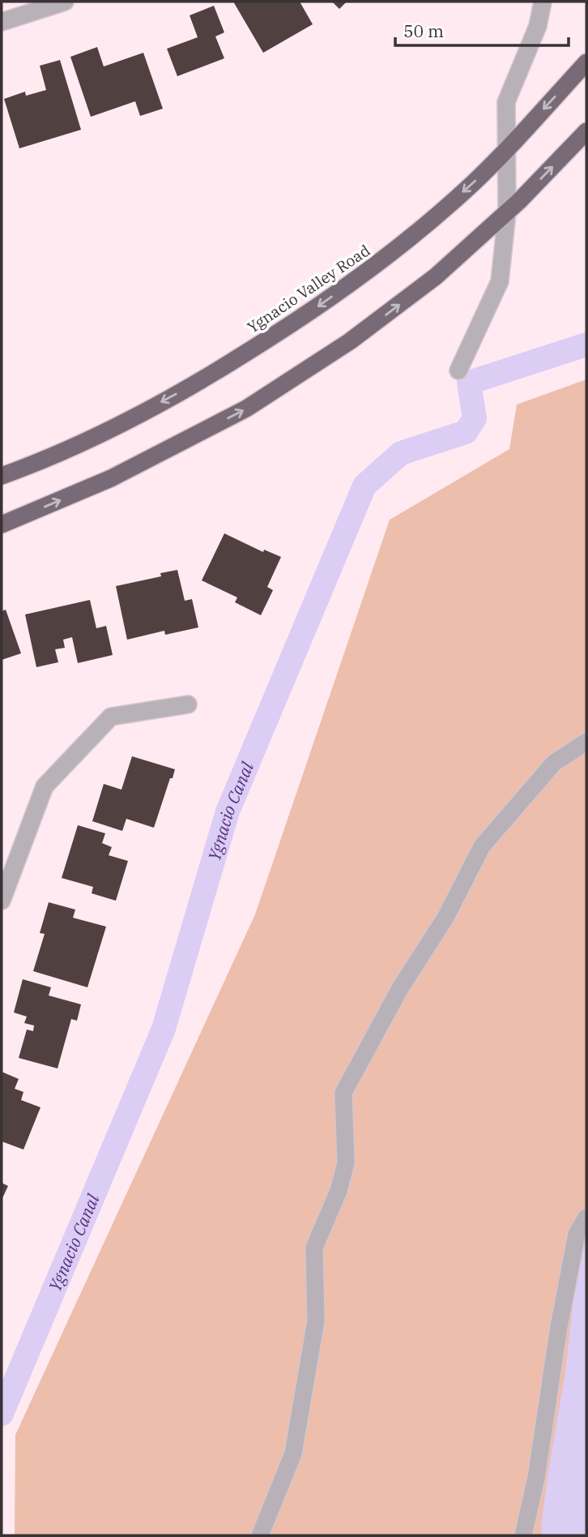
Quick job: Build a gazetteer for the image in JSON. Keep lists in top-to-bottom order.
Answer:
{
  "streets": {
    "highway": ["Ygnacio Valley Road"]
  },
  "water": ["Ygnacio Canal"],
  "scale_bar": "50 m"
}
